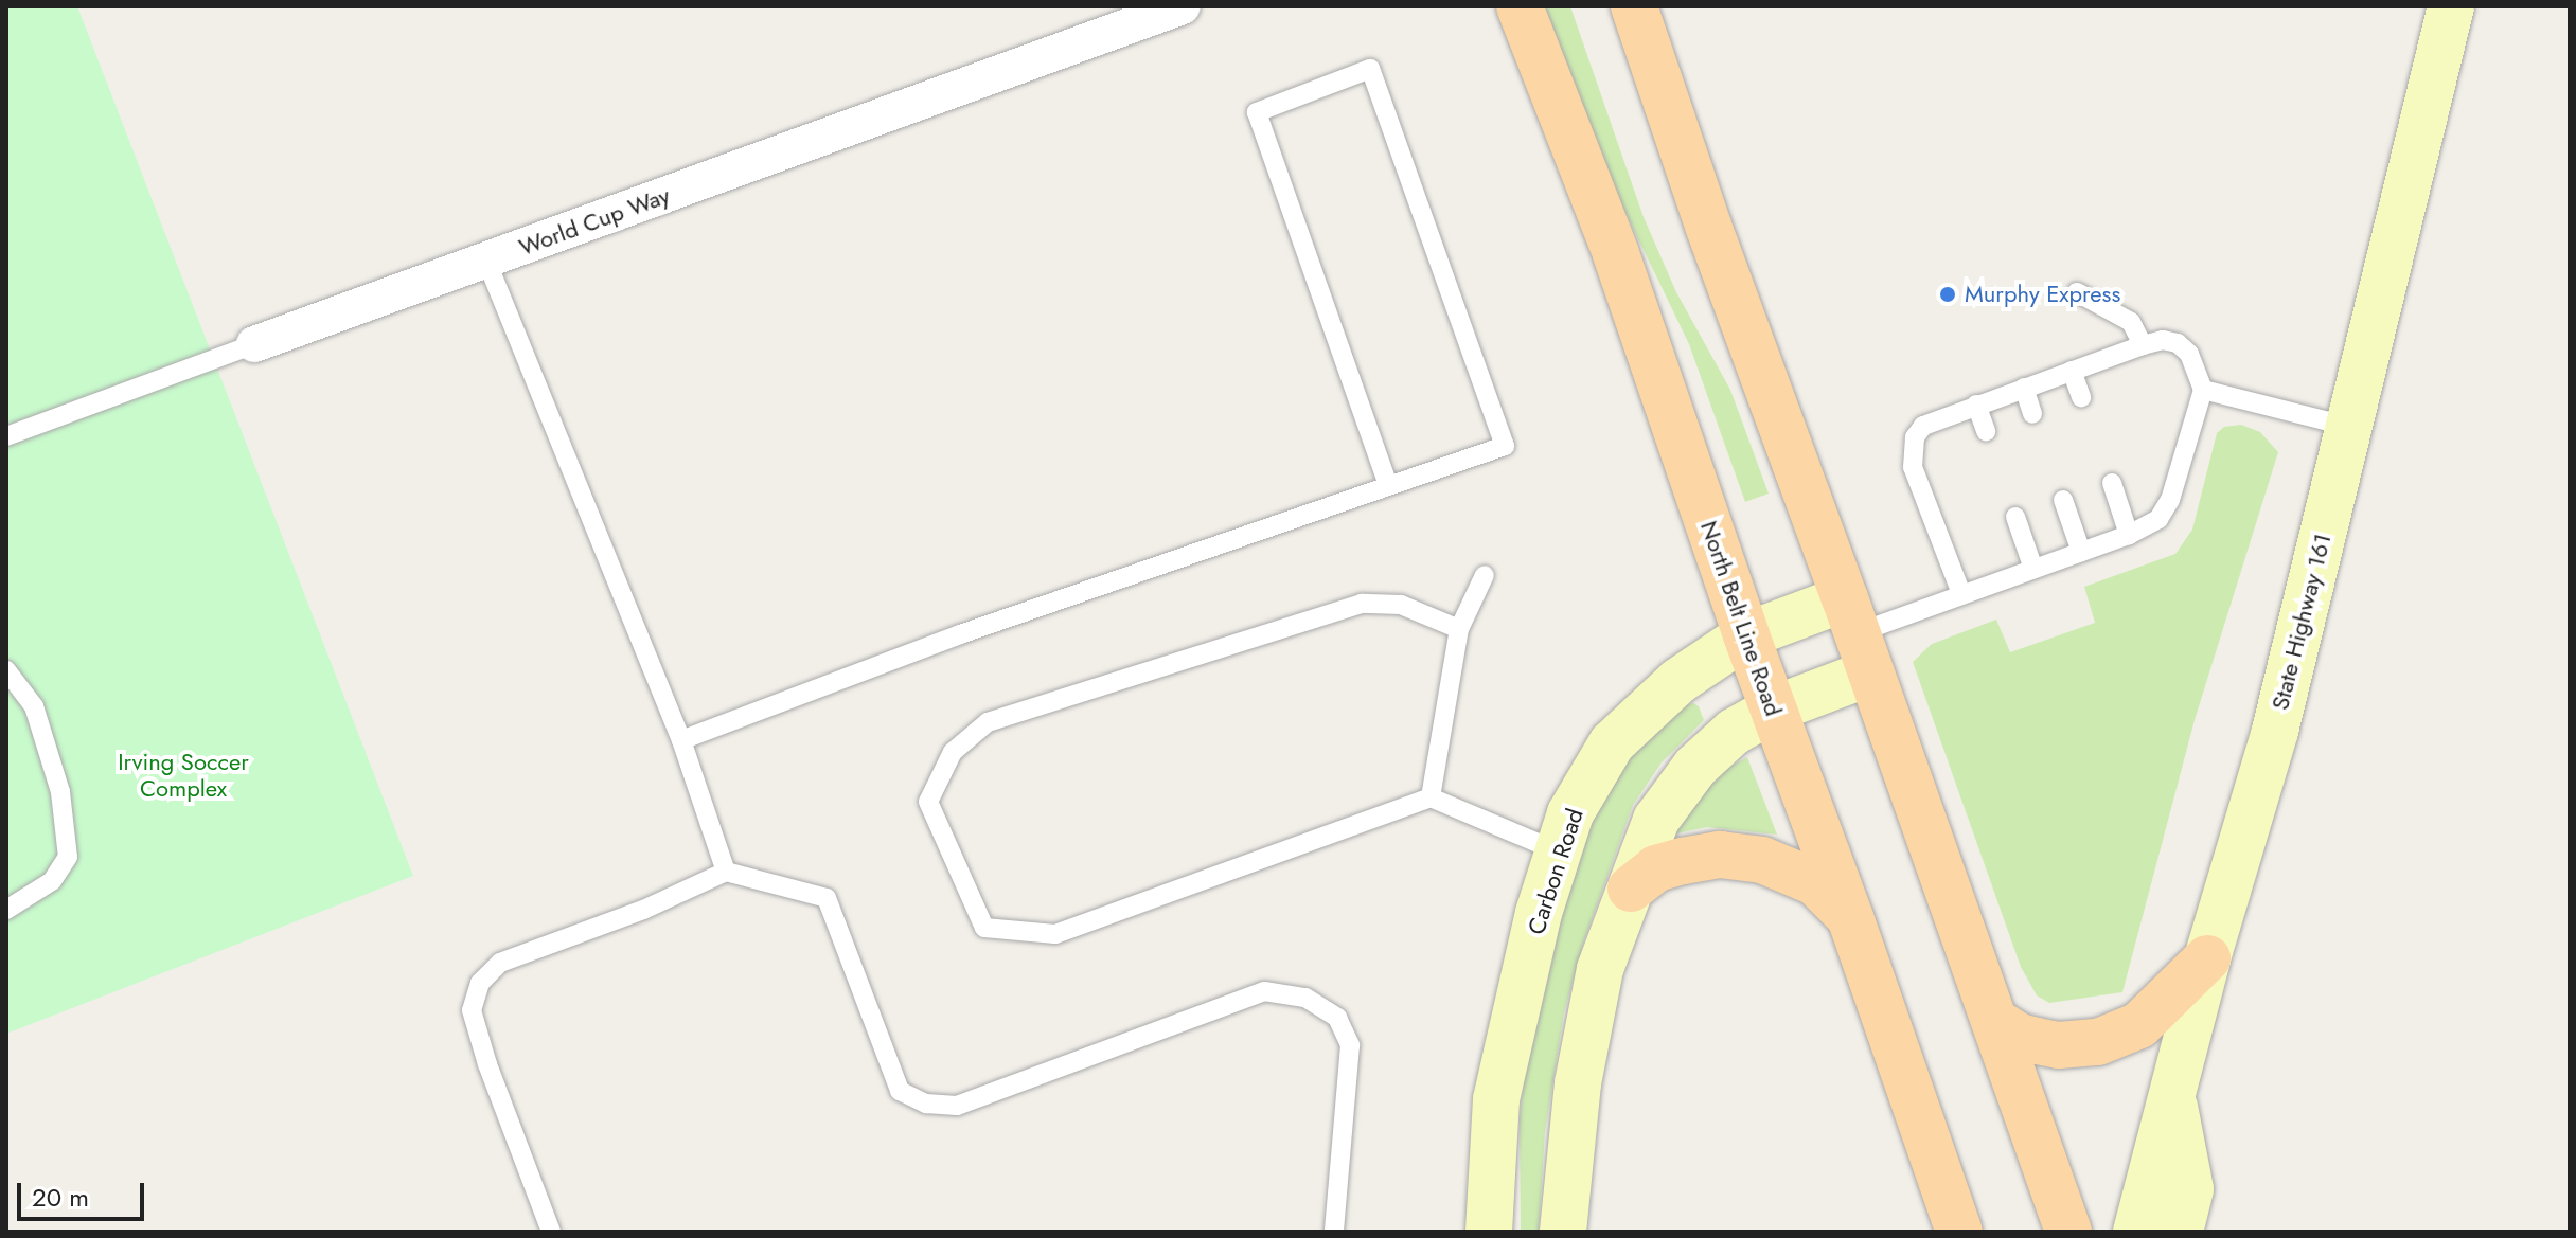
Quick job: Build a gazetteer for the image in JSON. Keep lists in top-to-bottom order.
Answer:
{
  "streets": {
    "main road": ["North Belt Line Road"],
    "street": ["World Cup Way", "State Highway 161", "Carbon Road"]
  },
  "crossings": [
    ["North Belt Line Road", "Carbon Road"]
  ],
  "parks": ["Irving Soccer Complex"],
  "places": ["Murphy Express"],
  "scale_bar": "20 m"
}
